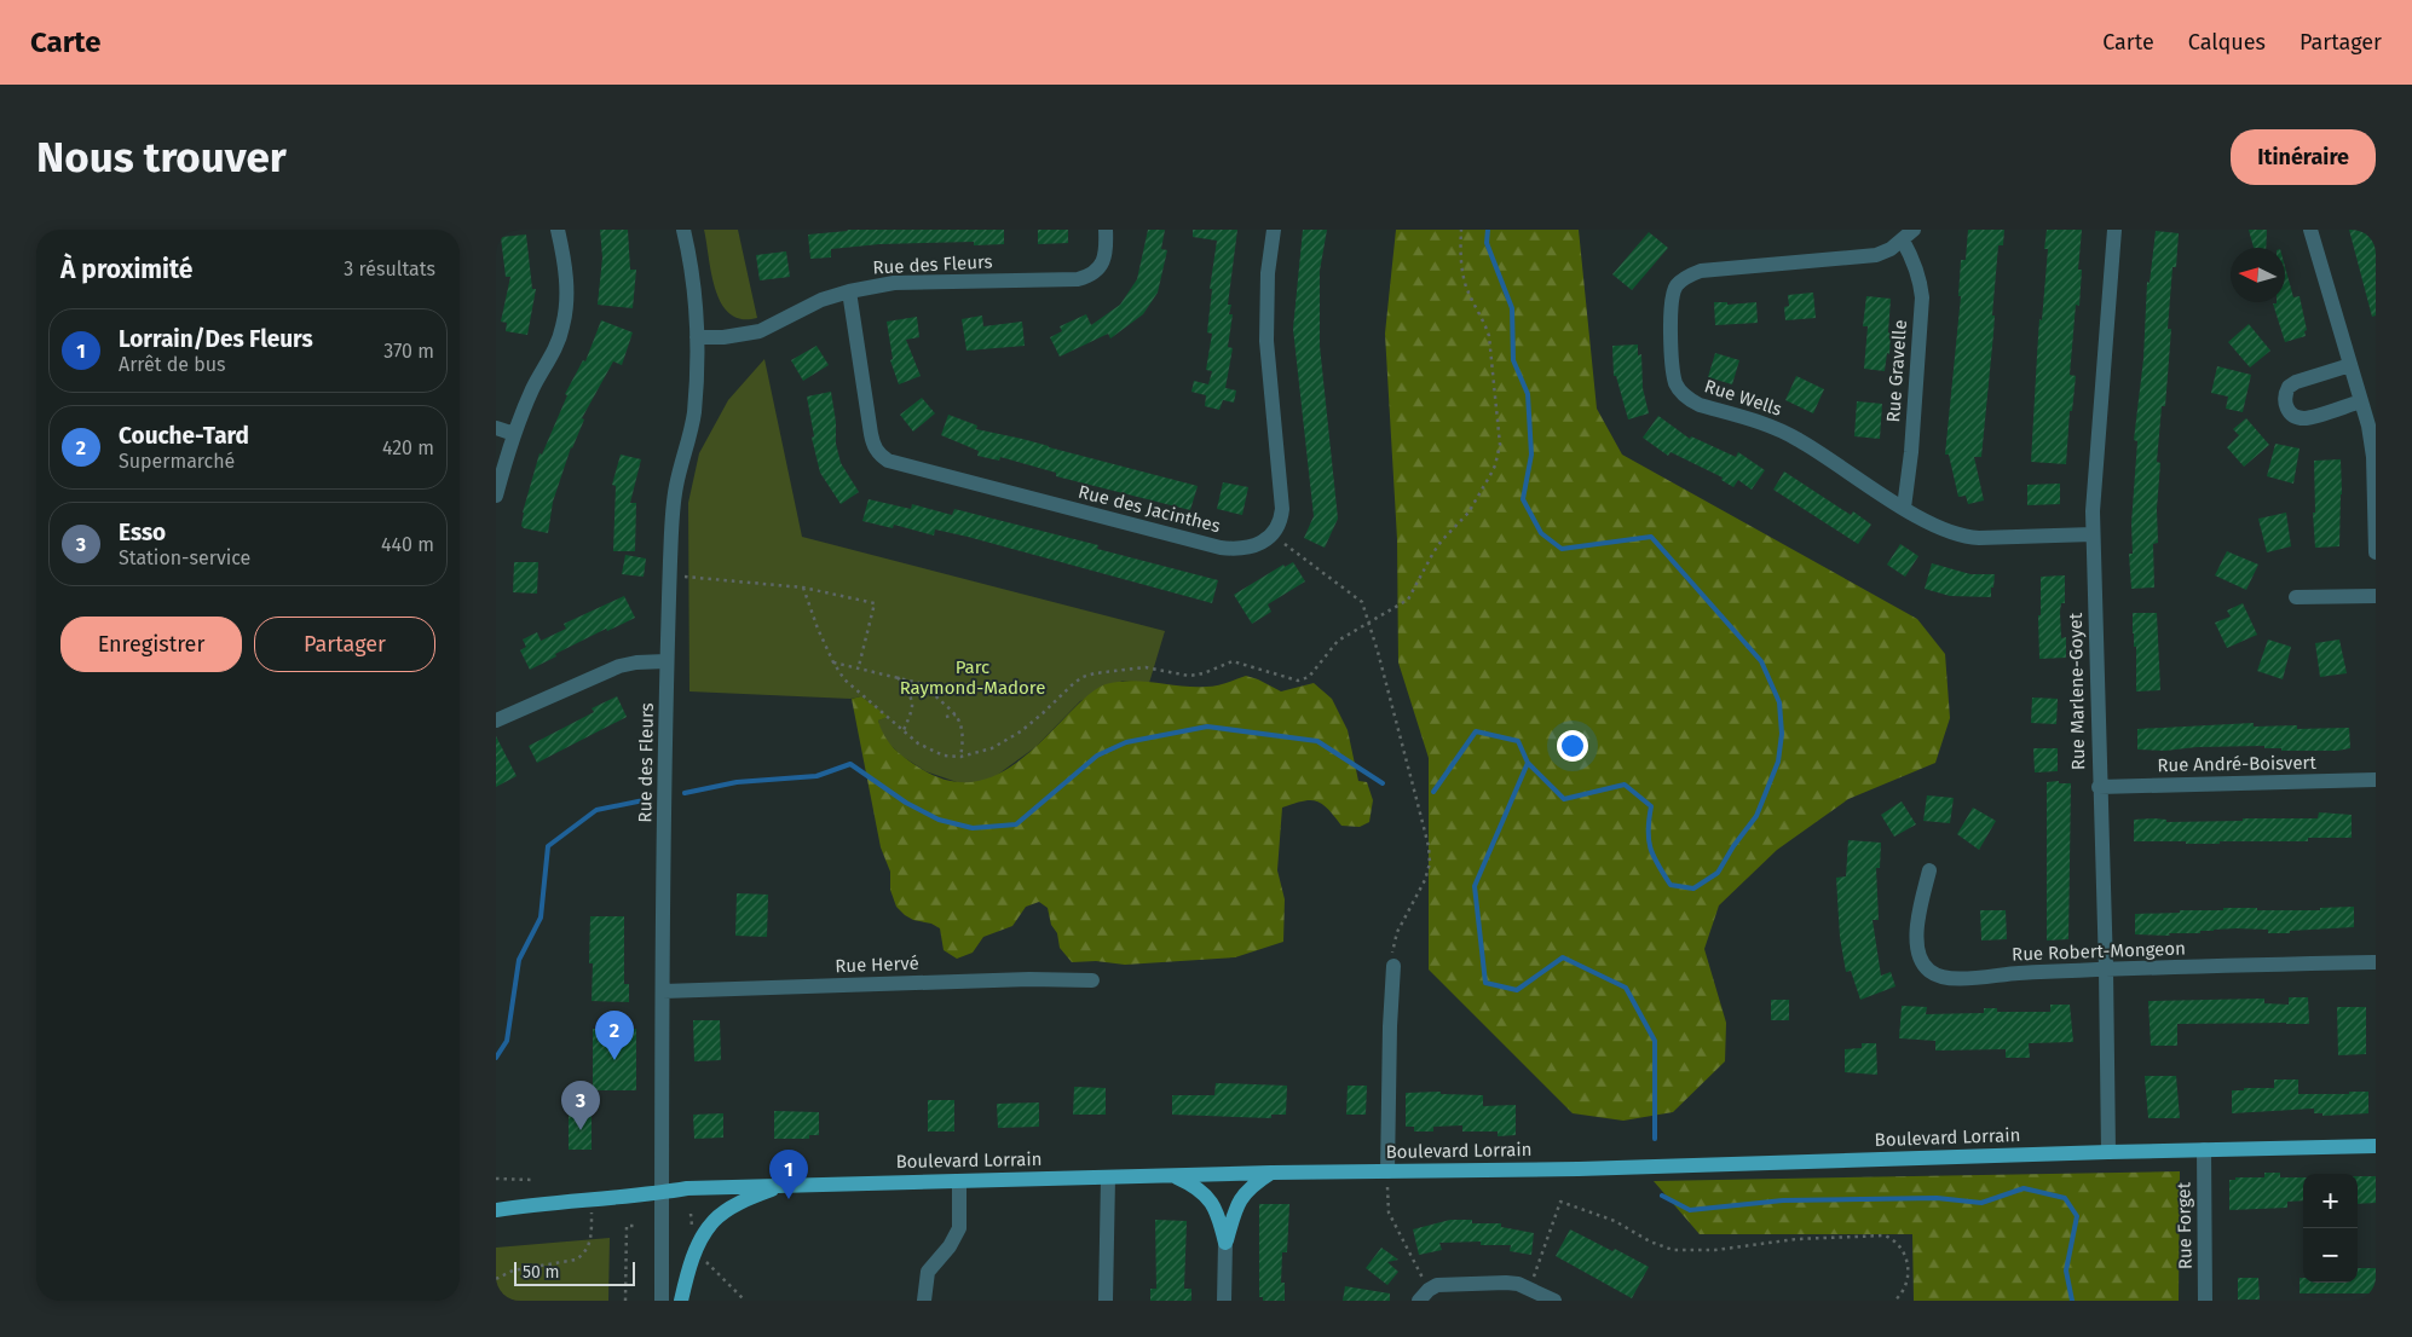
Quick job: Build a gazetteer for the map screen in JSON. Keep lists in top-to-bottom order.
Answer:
{
  "streets": {
    "main road": ["Boulevard Lorrain"],
    "street": [
      "Rue des Fleurs",
      "Rue Gravelle",
      "Rue Wells",
      "Rue des Jacinthes",
      "Rue Marlene-Goyet",
      "Rue André-Boisvert",
      "Rue Robert-Mongeon",
      "Rue Hervé",
      "Rue Forget"
    ]
  },
  "crossings": [
    ["Rue des Fleurs", "Rue des Jacinthes"],
    ["Rue des Fleurs", "Rue Hervé"],
    ["Rue des Fleurs", "Boulevard Lorrain"],
    ["Rue Gravelle", "Rue Wells"],
    ["Rue Wells", "Rue Marlene-Goyet"],
    ["Rue Marlene-Goyet", "Rue André-Boisvert"],
    ["Rue Marlene-Goyet", "Rue Robert-Mongeon"],
    ["Rue Marlene-Goyet", "Boulevard Lorrain"],
    ["Boulevard Lorrain", "Rue Forget"]
  ],
  "parks": ["Parc Raymond-Madore"],
  "scale_bar": "50 m",
  "north": "left",
  "page": {
    "header": "Carte",
    "nav": ["Carte", "Calques", "Partager"],
    "buttons": [
      "Itinéraire",
      ["Enregistrer", "Partager"]
    ],
    "title": "Nous trouver",
    "heading": ["À proximité", "3 résultats"],
    "list": [
      {
        "mark": "1",
        "name": "Lorrain/Des Fleurs",
        "note": "Arrêt de bus",
        "value": "370 m"
      },
      {
        "mark": "2",
        "name": "Couche-Tard",
        "note": "Supermarché",
        "value": "420 m"
      },
      {
        "mark": "3",
        "name": "Esso",
        "note": "Station-service",
        "value": "440 m"
      }
    ],
    "pins": ["2", "3", "1"],
    "map_buttons": ["+", "−"],
    "scale": "50 m"
  }
}
